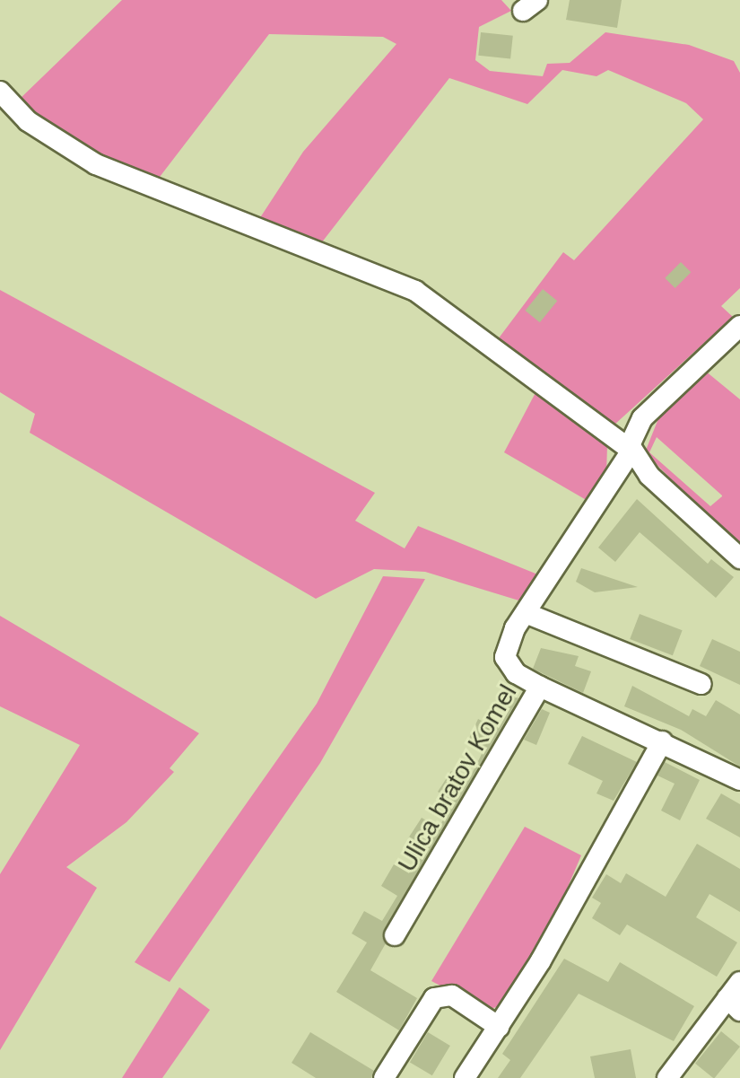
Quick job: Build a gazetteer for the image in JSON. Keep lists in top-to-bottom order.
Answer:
{
  "streets": {
    "street": ["Ulica bratov Komel"]
  }
}
